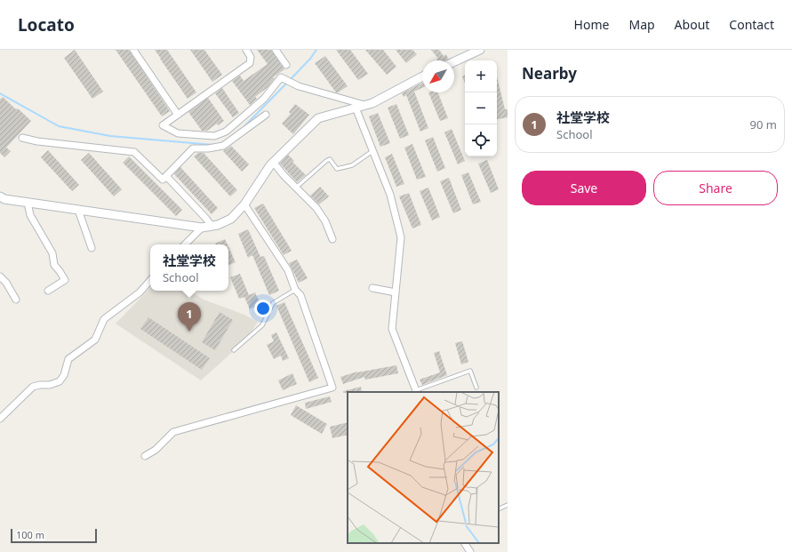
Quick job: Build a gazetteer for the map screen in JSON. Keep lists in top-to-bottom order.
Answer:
{
  "scale_bar": "100 m",
  "north": "bottom left",
  "page": {
    "header": "Locato",
    "nav": [
      "Home",
      "Map",
      "About",
      "Contact"
    ],
    "heading": "Nearby",
    "map_buttons": ["+", "−"],
    "list": [
      {
        "mark": "1",
        "name": "社堂学校",
        "note": "School",
        "value": "90 m"
      }
    ],
    "buttons": ["Save", "Share"],
    "popup": ["社堂学校", "School"],
    "pins": "1",
    "scale": "100 m"
  }
}
